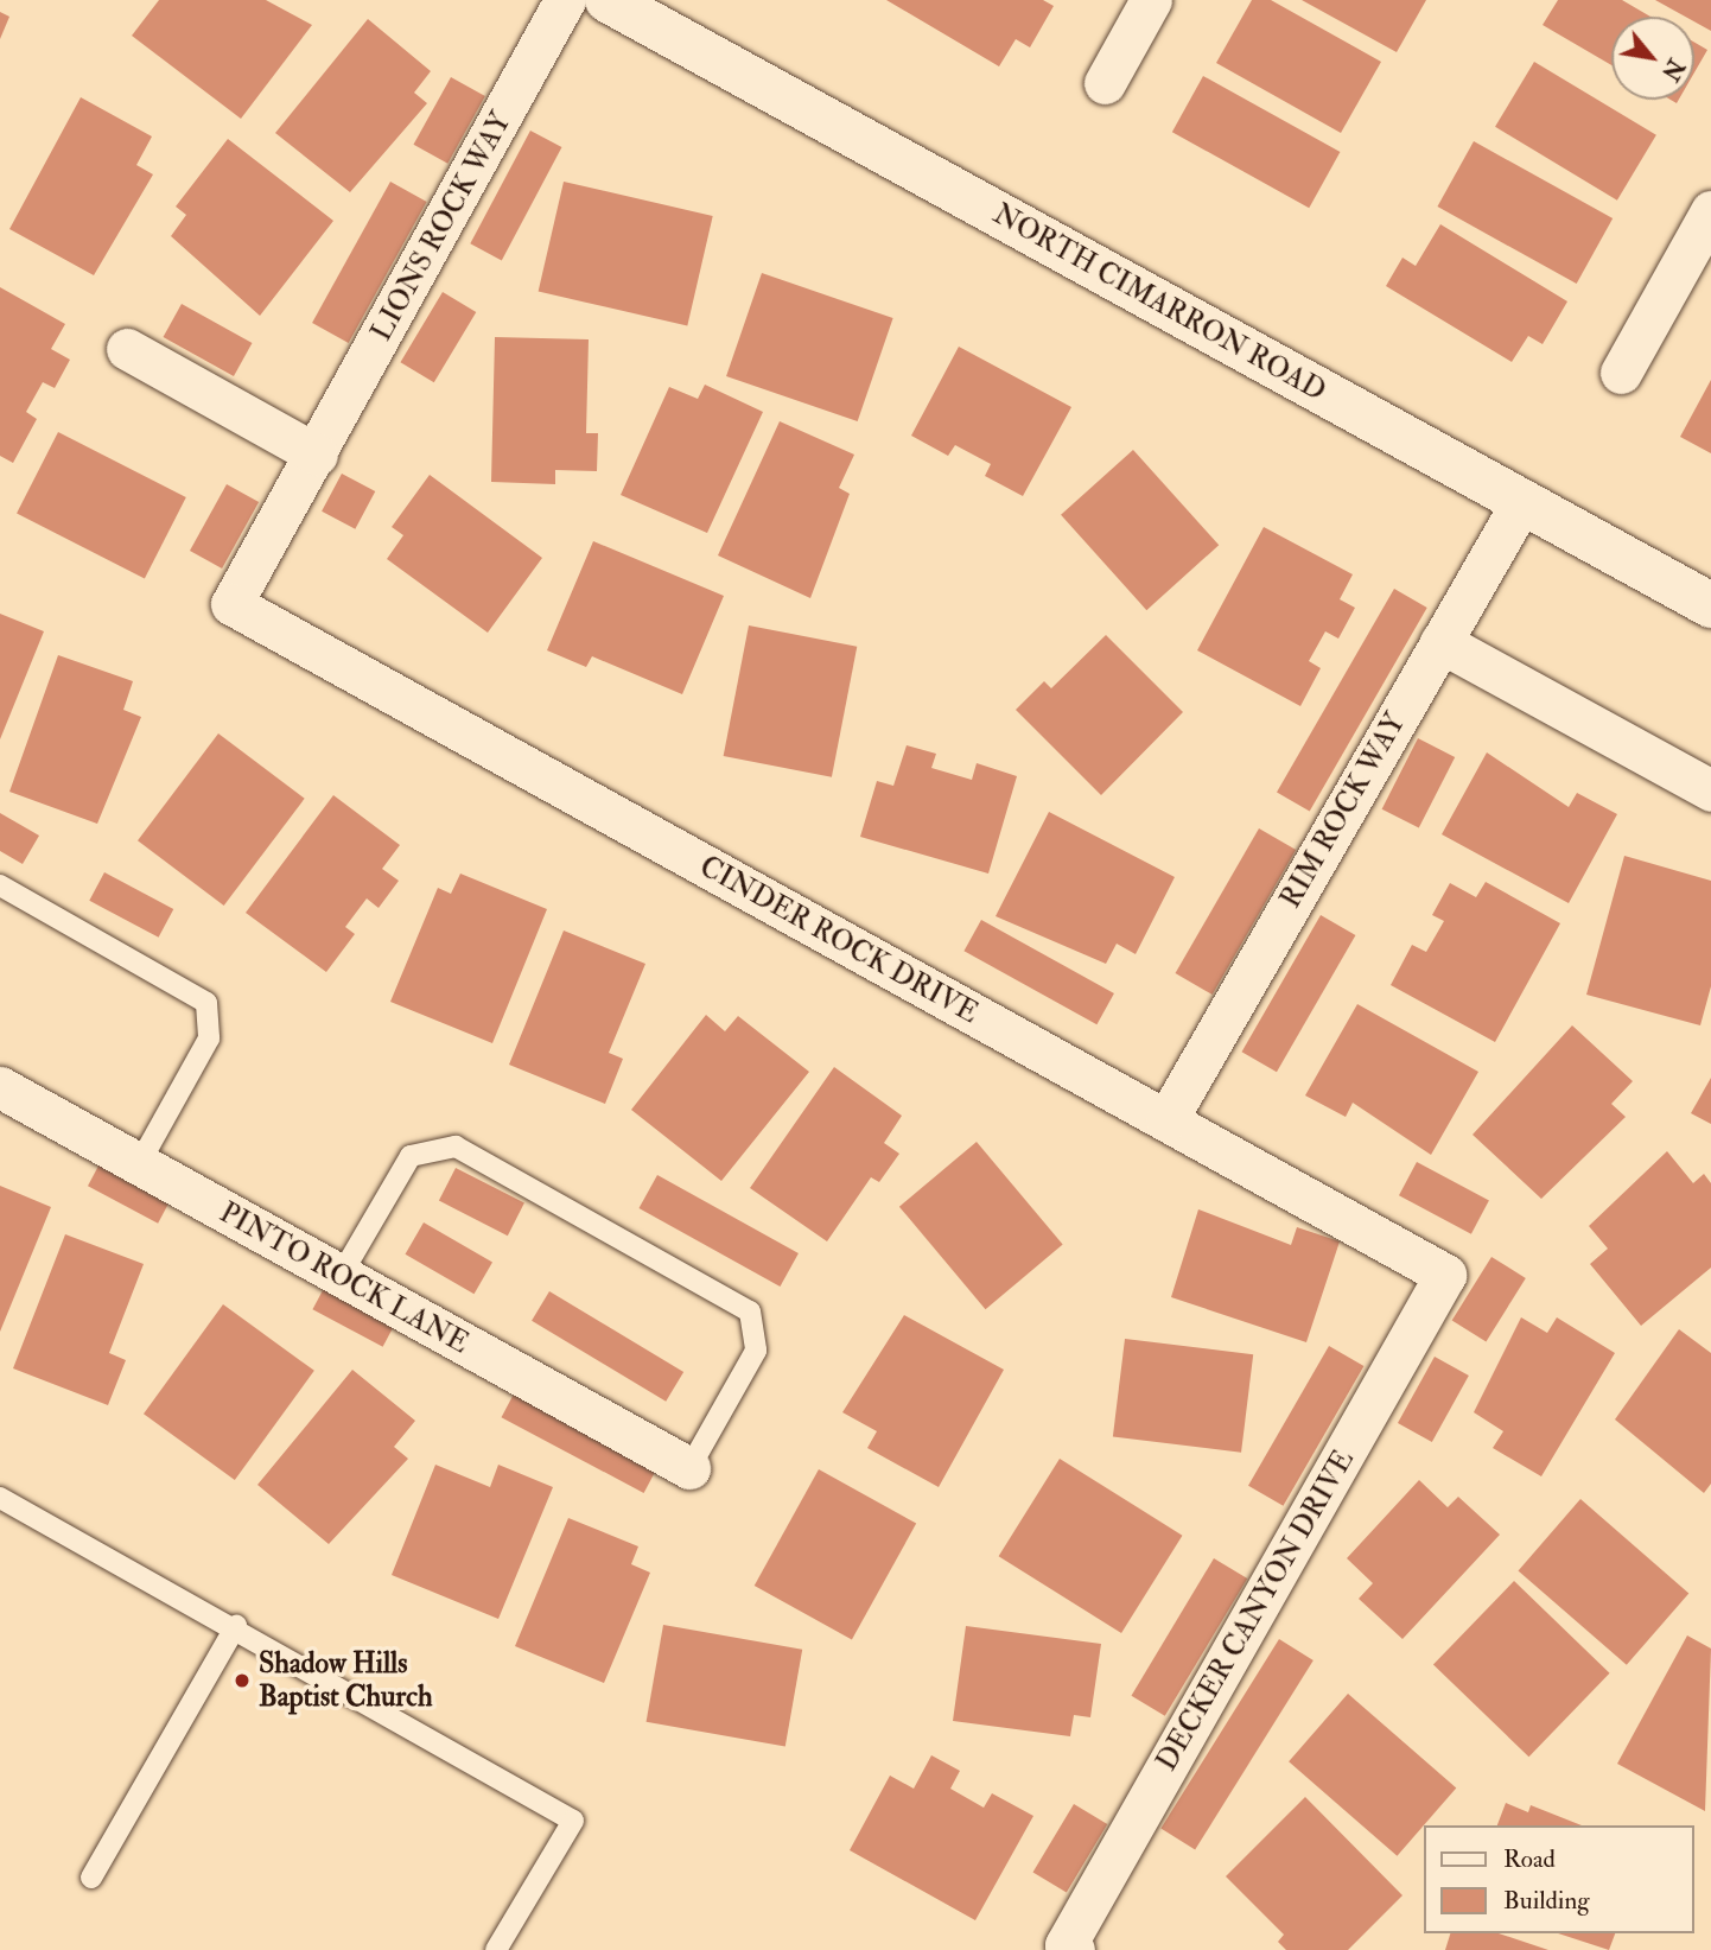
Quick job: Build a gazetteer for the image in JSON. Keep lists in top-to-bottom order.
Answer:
{
  "streets": {
    "street": [
      "LIONS ROCK WAY",
      "NORTH CIMARRON ROAD",
      "RIM ROCK WAY",
      "CINDER ROCK DRIVE",
      "PINTO ROCK LANE",
      "DECKER CANYON DRIVE"
    ]
  },
  "crossings": [
    ["LIONS ROCK WAY", "CINDER ROCK DRIVE"],
    ["NORTH CIMARRON ROAD", "RIM ROCK WAY"],
    ["RIM ROCK WAY", "CINDER ROCK DRIVE"],
    ["CINDER ROCK DRIVE", "DECKER CANYON DRIVE"]
  ],
  "places": ["Shadow Hills Baptist Church"],
  "legend": ["Road", "Building"],
  "north": "bottom right"
}
